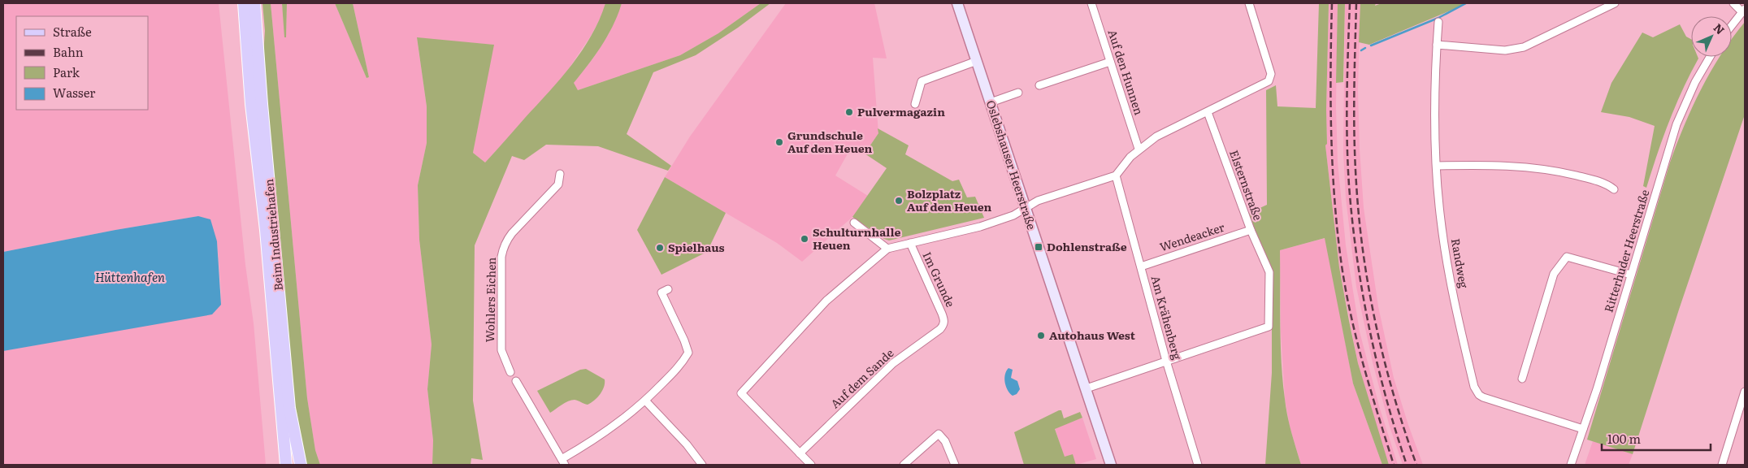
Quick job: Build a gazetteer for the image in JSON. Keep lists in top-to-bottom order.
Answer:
{
  "streets": {
    "main road": ["Oslebshauser Heerstraße", "Beim Industriehafen"],
    "street": [
      "Auf den Hunnen",
      "Elsternstraße",
      "Wendeacker",
      "Ritterhuder Heerstraße",
      "Randweg",
      "Im Grunde",
      "Wohlers Eichen",
      "Am Krähenberg",
      "Auf dem Sande"
    ]
  },
  "crossings": [
    ["Elsternstraße", "Wendeacker"],
    ["Elsternstraße", "Am Krähenberg"],
    ["Wendeacker", "Am Krähenberg"],
    ["Ritterhuder Heerstraße", "Randweg"],
    ["Im Grunde", "Auf dem Sande"]
  ],
  "water": ["Hüttenhafen"],
  "places": {
    "other": [
      "Pulvermagazin",
      "Grundschule Auf den Heuen",
      "Bolzplatz Auf den Heuen",
      "Schulturnhalle Heuen",
      "Spielhaus",
      "Autohaus West"
    ],
    "transit": ["Dohlenstraße"]
  },
  "legend": [
    "Straße",
    "Bahn",
    "Park",
    "Wasser"
  ],
  "scale_bar": "100 m",
  "north": "top right"
}
